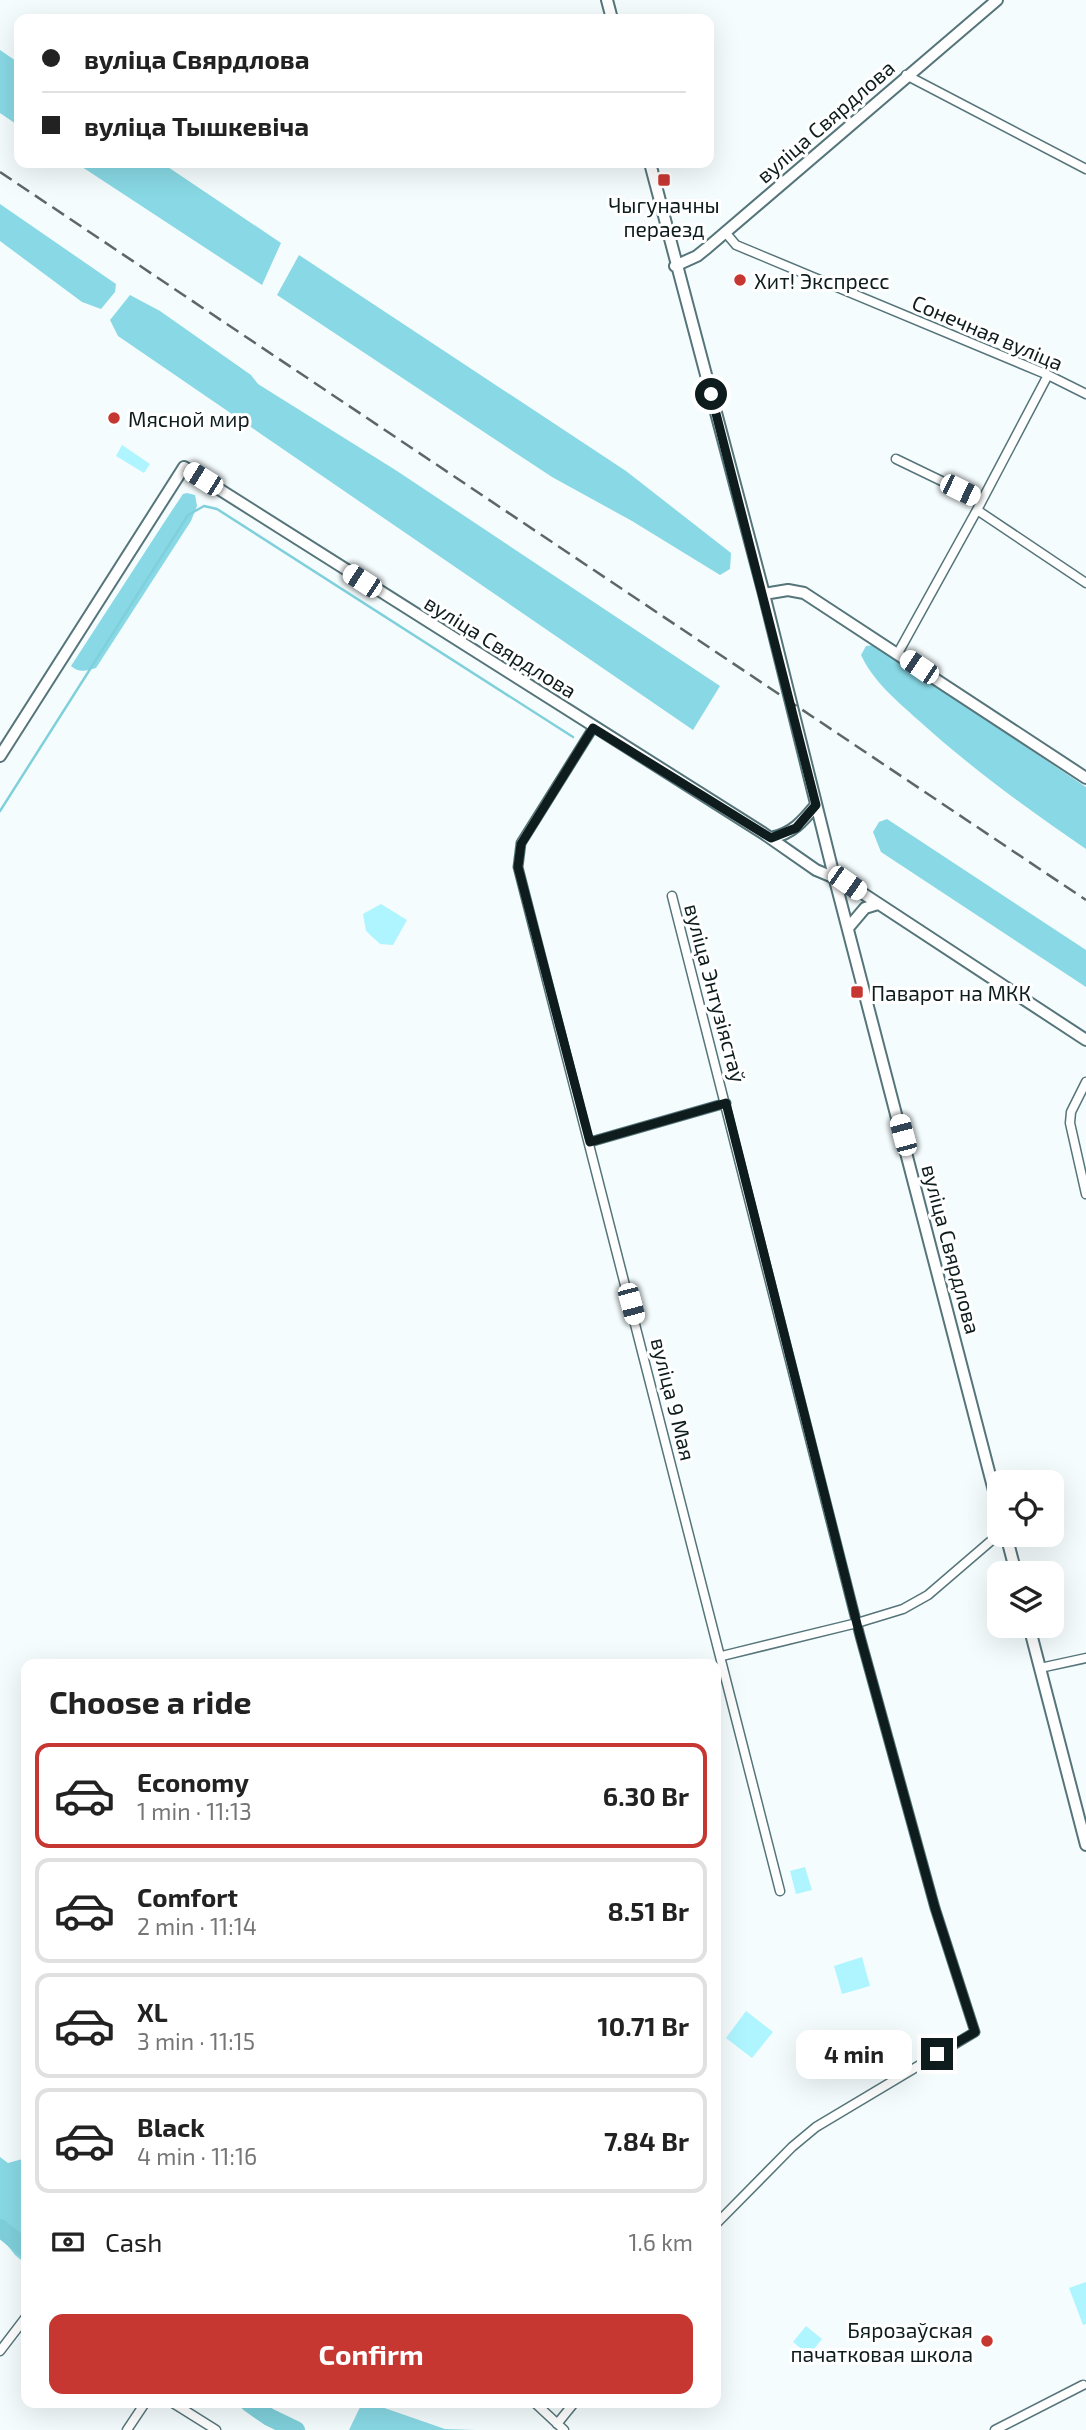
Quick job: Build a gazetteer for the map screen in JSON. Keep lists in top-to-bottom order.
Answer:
{
  "streets": {
    "street": [
      "вуліца Свярдлова",
      "Сонечная вуліца",
      "вуліца Энтузіястаў",
      "вуліца 9 Мая"
    ]
  },
  "crossings": [
    ["вуліца Свярдлова", "Сонечная вуліца"],
    ["вуліца Свярдлова", "вуліца 9 Мая"]
  ],
  "places": {
    "transit": ["Чыгуначны пераезд", "Паварот на МКК"],
    "other": ["Хит! Экспресс", "Мясной мир", "Бярозаўская пачатковая школа"]
  },
  "page": {
    "banner": ["вуліца Свярдлова", "вуліца Тышкевіча"],
    "heading": "Choose a ride",
    "list": [
      {
        "name": "Economy",
        "note": "1 min · 11:13",
        "value": "6.30 Br"
      },
      {
        "name": "Comfort",
        "note": "2 min · 11:14",
        "value": "8.51 Br"
      },
      {
        "name": "XL",
        "note": "3 min · 11:15",
        "value": "10.71 Br"
      },
      {
        "name": "Black",
        "note": "4 min · 11:16",
        "value": "7.84 Br"
      }
    ],
    "bubble": "4 min",
    "pay": ["Cash", "1.6 km"],
    "buttons": "Confirm"
  }
}
